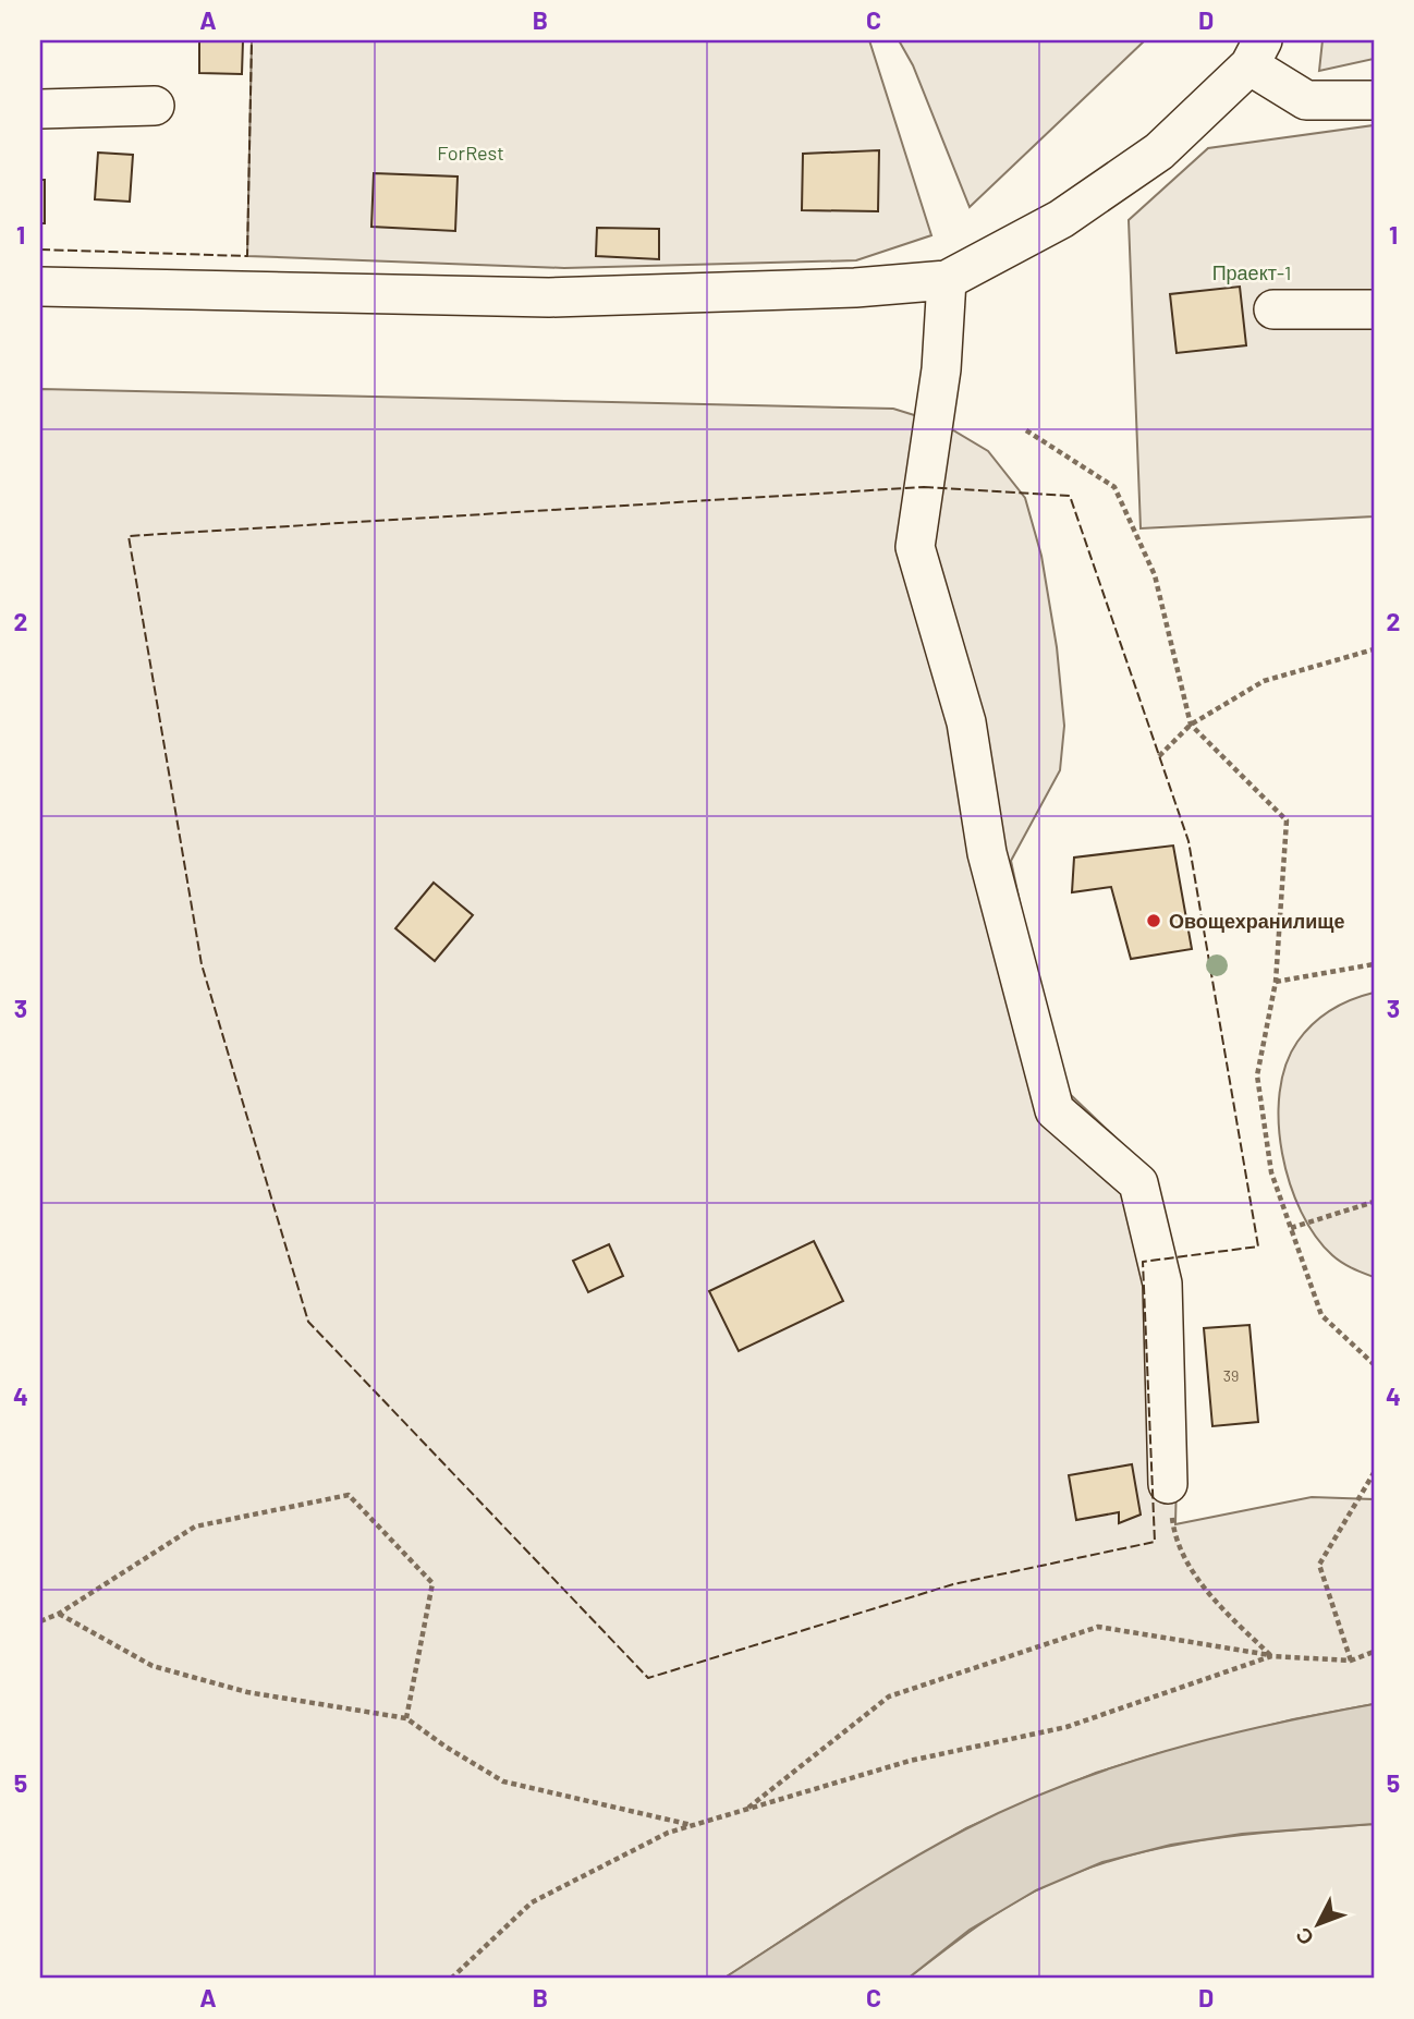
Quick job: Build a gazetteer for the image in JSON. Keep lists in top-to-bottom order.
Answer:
{
  "parks": ["ForRest", "Праект-1"],
  "places": ["Овощехранилище"],
  "house_numbers": ["39"],
  "north": "bottom left",
  "grid": {
    "columns": [
      "A",
      "B",
      "C",
      "D"
    ],
    "rows": [
      "1",
      "2",
      "3",
      "4",
      "5"
    ]
  }
}
